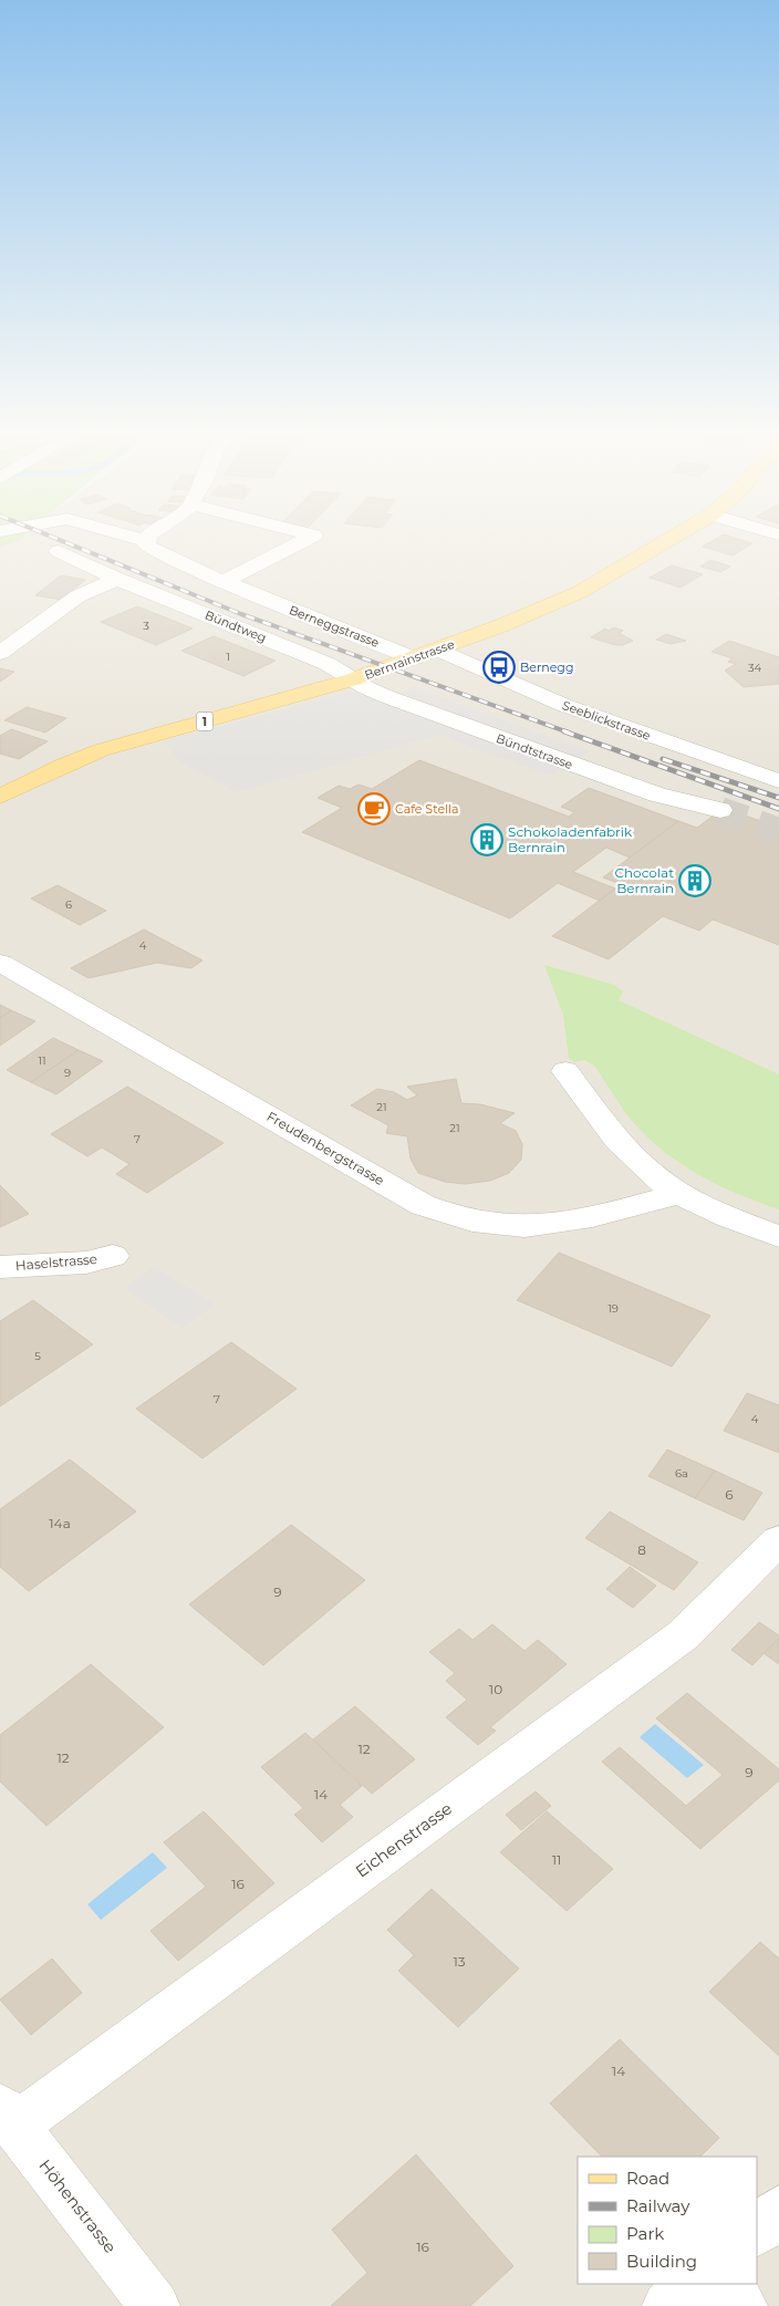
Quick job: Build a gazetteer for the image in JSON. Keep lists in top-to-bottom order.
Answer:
{
  "streets": {
    "main road": ["Bernrainstrasse", "1"],
    "street": [
      "Bündtweg",
      "Berneggstrasse",
      "Seeblickstrasse",
      "Bündtstrasse",
      "Freudenbergstrasse",
      "Haselstrasse",
      "Eichenstrasse",
      "Höhenstrasse"
    ]
  },
  "crossings": [
    ["Bündtweg", "Bernrainstrasse"],
    ["Bündtweg", "Bündtstrasse"],
    ["Berneggstrasse", "Bernrainstrasse"],
    ["Bernrainstrasse", "Seeblickstrasse"],
    ["Bernrainstrasse", "Bündtstrasse"],
    ["Eichenstrasse", "Höhenstrasse"]
  ],
  "places": {
    "bus stop": ["Bernegg"],
    "cafe": ["Cafe Stella"],
    "building": ["Schokoladenfabrik Bernrain", "Chocolat Bernrain"]
  },
  "house_numbers": [
    "3",
    "1",
    "34",
    "6",
    "4",
    "11",
    "9",
    "21",
    "21",
    "7",
    "19",
    "5",
    "7",
    "4",
    "6a",
    "6",
    "14a",
    "8",
    "9",
    "10",
    "12",
    "12",
    "9",
    "14",
    "11",
    "16",
    "13",
    "14",
    "16"
  ],
  "legend": [
    "Road",
    "Railway",
    "Park",
    "Building"
  ]
}
